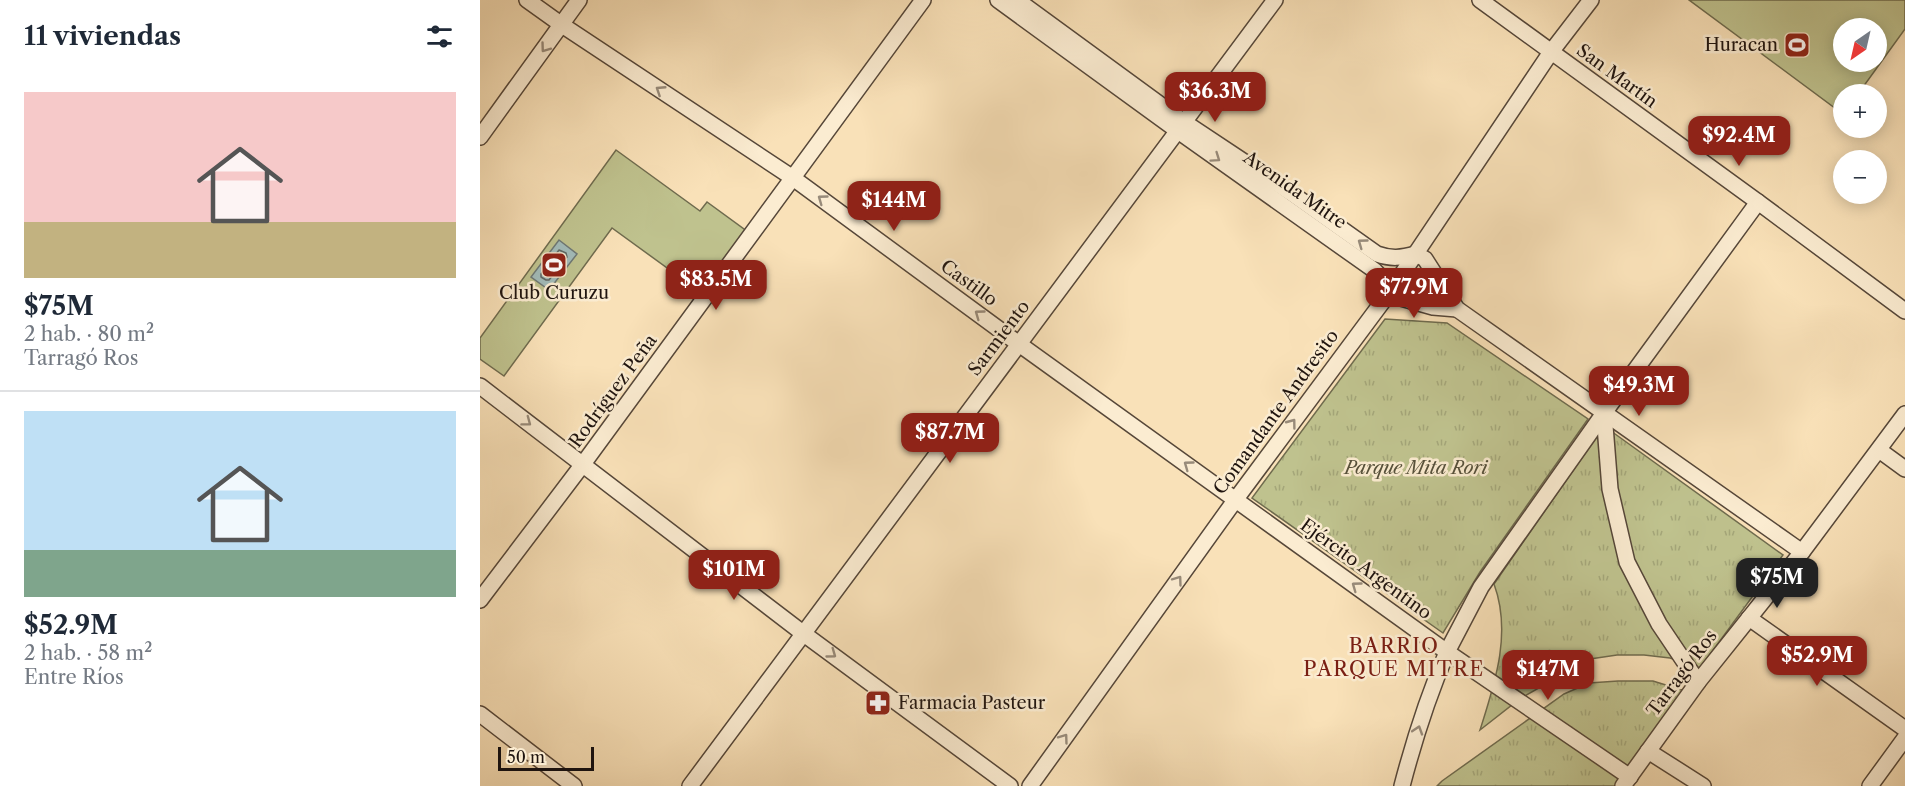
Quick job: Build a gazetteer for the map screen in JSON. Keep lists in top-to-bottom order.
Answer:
{
  "streets": {
    "street": [
      "San Martín",
      "Avenida Mitre",
      "Castillo",
      "Sarmiento",
      "Rodríguez Peña",
      "Comandante Andresito",
      "Ejército Argentino",
      "Tarragó Ros"
    ]
  },
  "crossings": [
    ["San Martín", "Comandante Andresito"],
    ["Avenida Mitre", "Sarmiento"],
    ["Avenida Mitre", "Comandante Andresito"],
    ["Castillo", "Sarmiento"],
    ["Castillo", "Rodríguez Peña"],
    ["Castillo", "Comandante Andresito"],
    ["Castillo", "Ejército Argentino"],
    ["Comandante Andresito", "Ejército Argentino"],
    ["Ejército Argentino", "Tarragó Ros"]
  ],
  "one_way": ["Castillo", "Comandante Andresito", "Ejército Argentino"],
  "districts": ["BARRIO PARQUE MITRE"],
  "parks": ["Parque Mita Rori"],
  "places": {
    "sports": ["Huracan", "Club Curuzu"],
    "pharmacy": ["Farmacia Pasteur"]
  },
  "scale_bar": "50 m",
  "north": "bottom left",
  "page": {
    "heading": "11 viviendas",
    "map_buttons": ["+", "−"],
    "list": [
      {
        "name": "$75M",
        "note": "2 hab. · 80 m² · Tarragó Ros"
      },
      {
        "name": "$52.9M",
        "note": "2 hab. · 58 m² · Entre Ríos"
      }
    ],
    "price": [
      "$36.3M",
      "$92.4M",
      "$144M",
      "$83.5M",
      "$77.9M",
      "$49.3M",
      "$87.7M",
      "$101M",
      "$75M",
      "$52.9M",
      "$147M"
    ],
    "scale": "50 m"
  }
}
